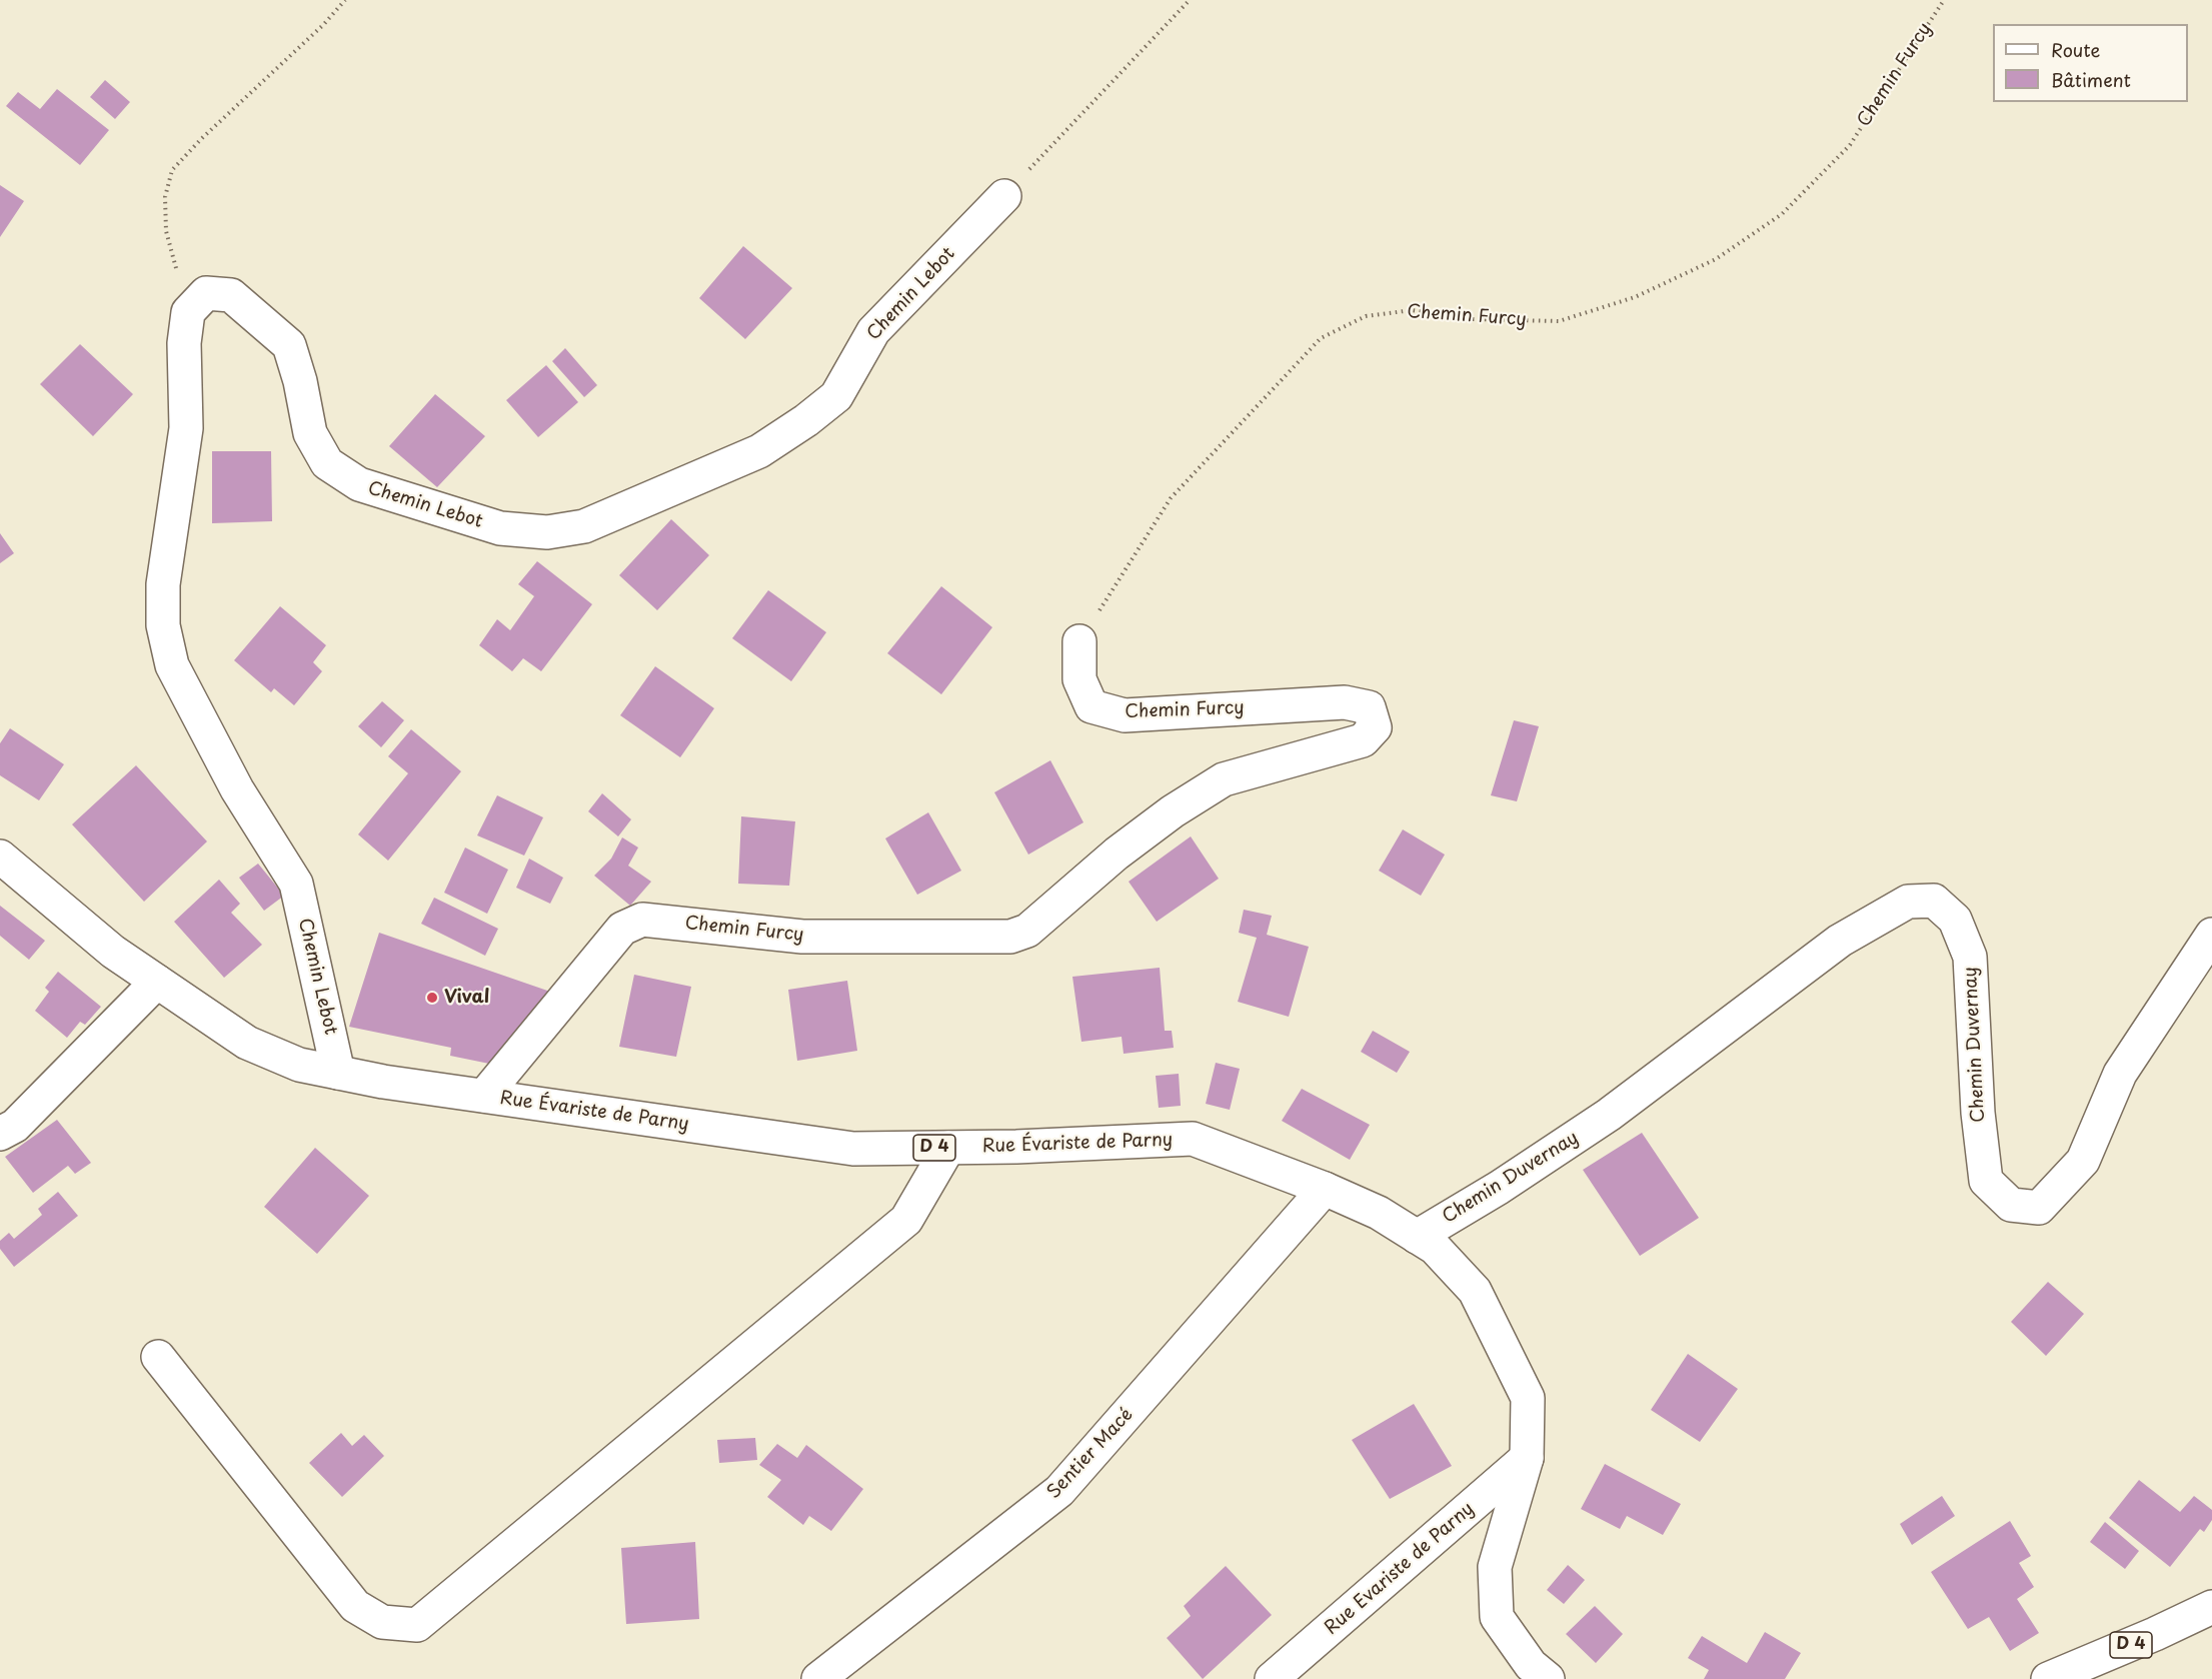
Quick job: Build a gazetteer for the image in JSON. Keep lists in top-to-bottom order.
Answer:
{
  "streets": {
    "street": [
      "Chemin Furcy",
      "Chemin Lebot",
      "Chemin Duvernay",
      "Rue Évariste de Parny",
      "D 4",
      "Sentier Macé",
      "Rue Evariste de Parny"
    ]
  },
  "crossings": [
    ["Chemin Furcy", "Rue Évariste de Parny"],
    ["Chemin Lebot", "Rue Évariste de Parny"],
    ["Chemin Duvernay", "Rue Évariste de Parny"],
    ["Rue Évariste de Parny", "Sentier Macé"],
    ["Rue Évariste de Parny", "Rue Evariste de Parny"]
  ],
  "places": ["Vival"],
  "legend": ["Route", "Bâtiment"]
}
